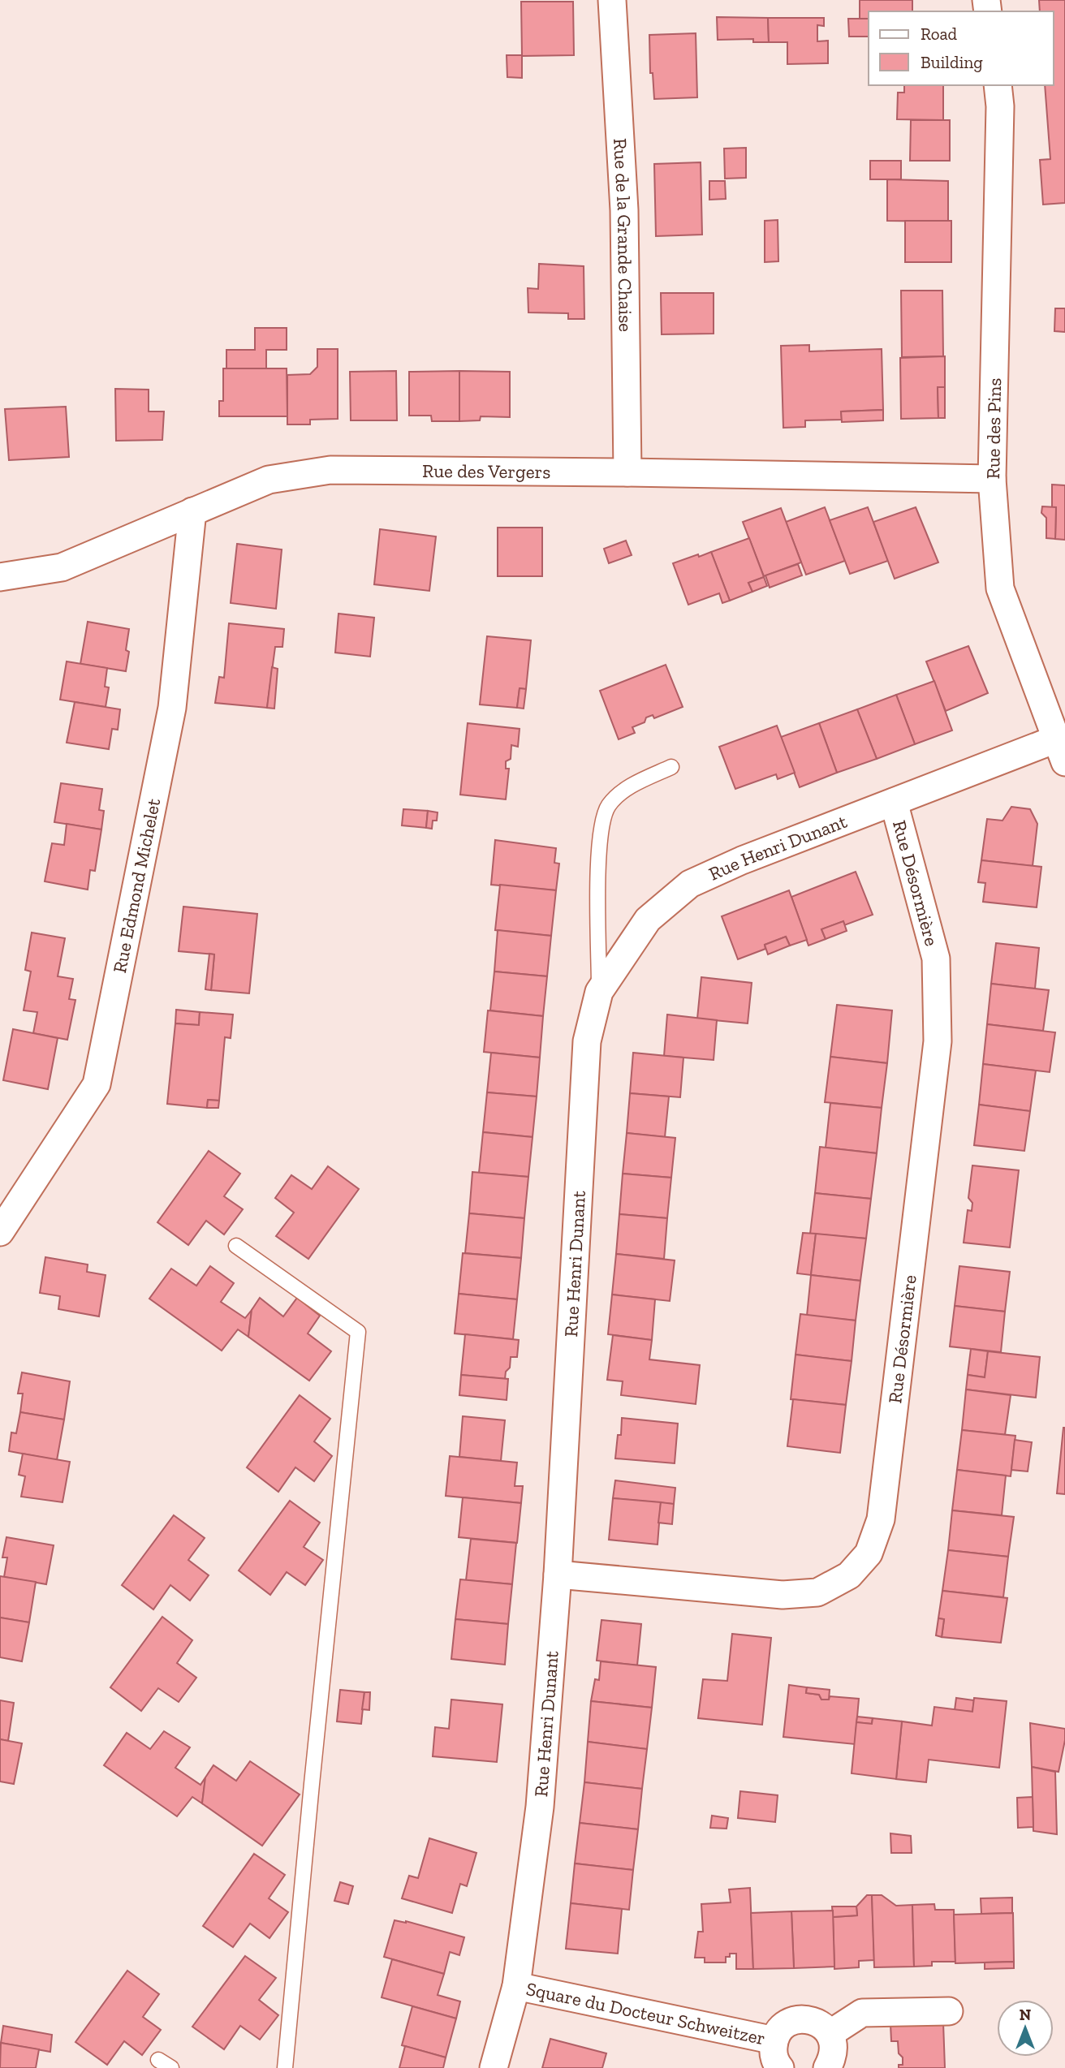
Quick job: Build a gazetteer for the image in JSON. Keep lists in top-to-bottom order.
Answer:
{
  "streets": {
    "street": [
      "Rue de la Grande Chaise",
      "Rue des Pins",
      "Rue des Vergers",
      "Rue Henri Dunant",
      "Rue Désormière",
      "Rue Edmond Michelet",
      "Square du Docteur Schweitzer"
    ]
  },
  "crossings": [
    ["Rue de la Grande Chaise", "Rue des Vergers"],
    ["Rue des Pins", "Rue des Vergers"],
    ["Rue des Pins", "Rue Henri Dunant"],
    ["Rue des Vergers", "Rue Edmond Michelet"],
    ["Rue Henri Dunant", "Rue Désormière"],
    ["Rue Henri Dunant", "Square du Docteur Schweitzer"]
  ],
  "legend": ["Road", "Building"],
  "north": "top"
}
